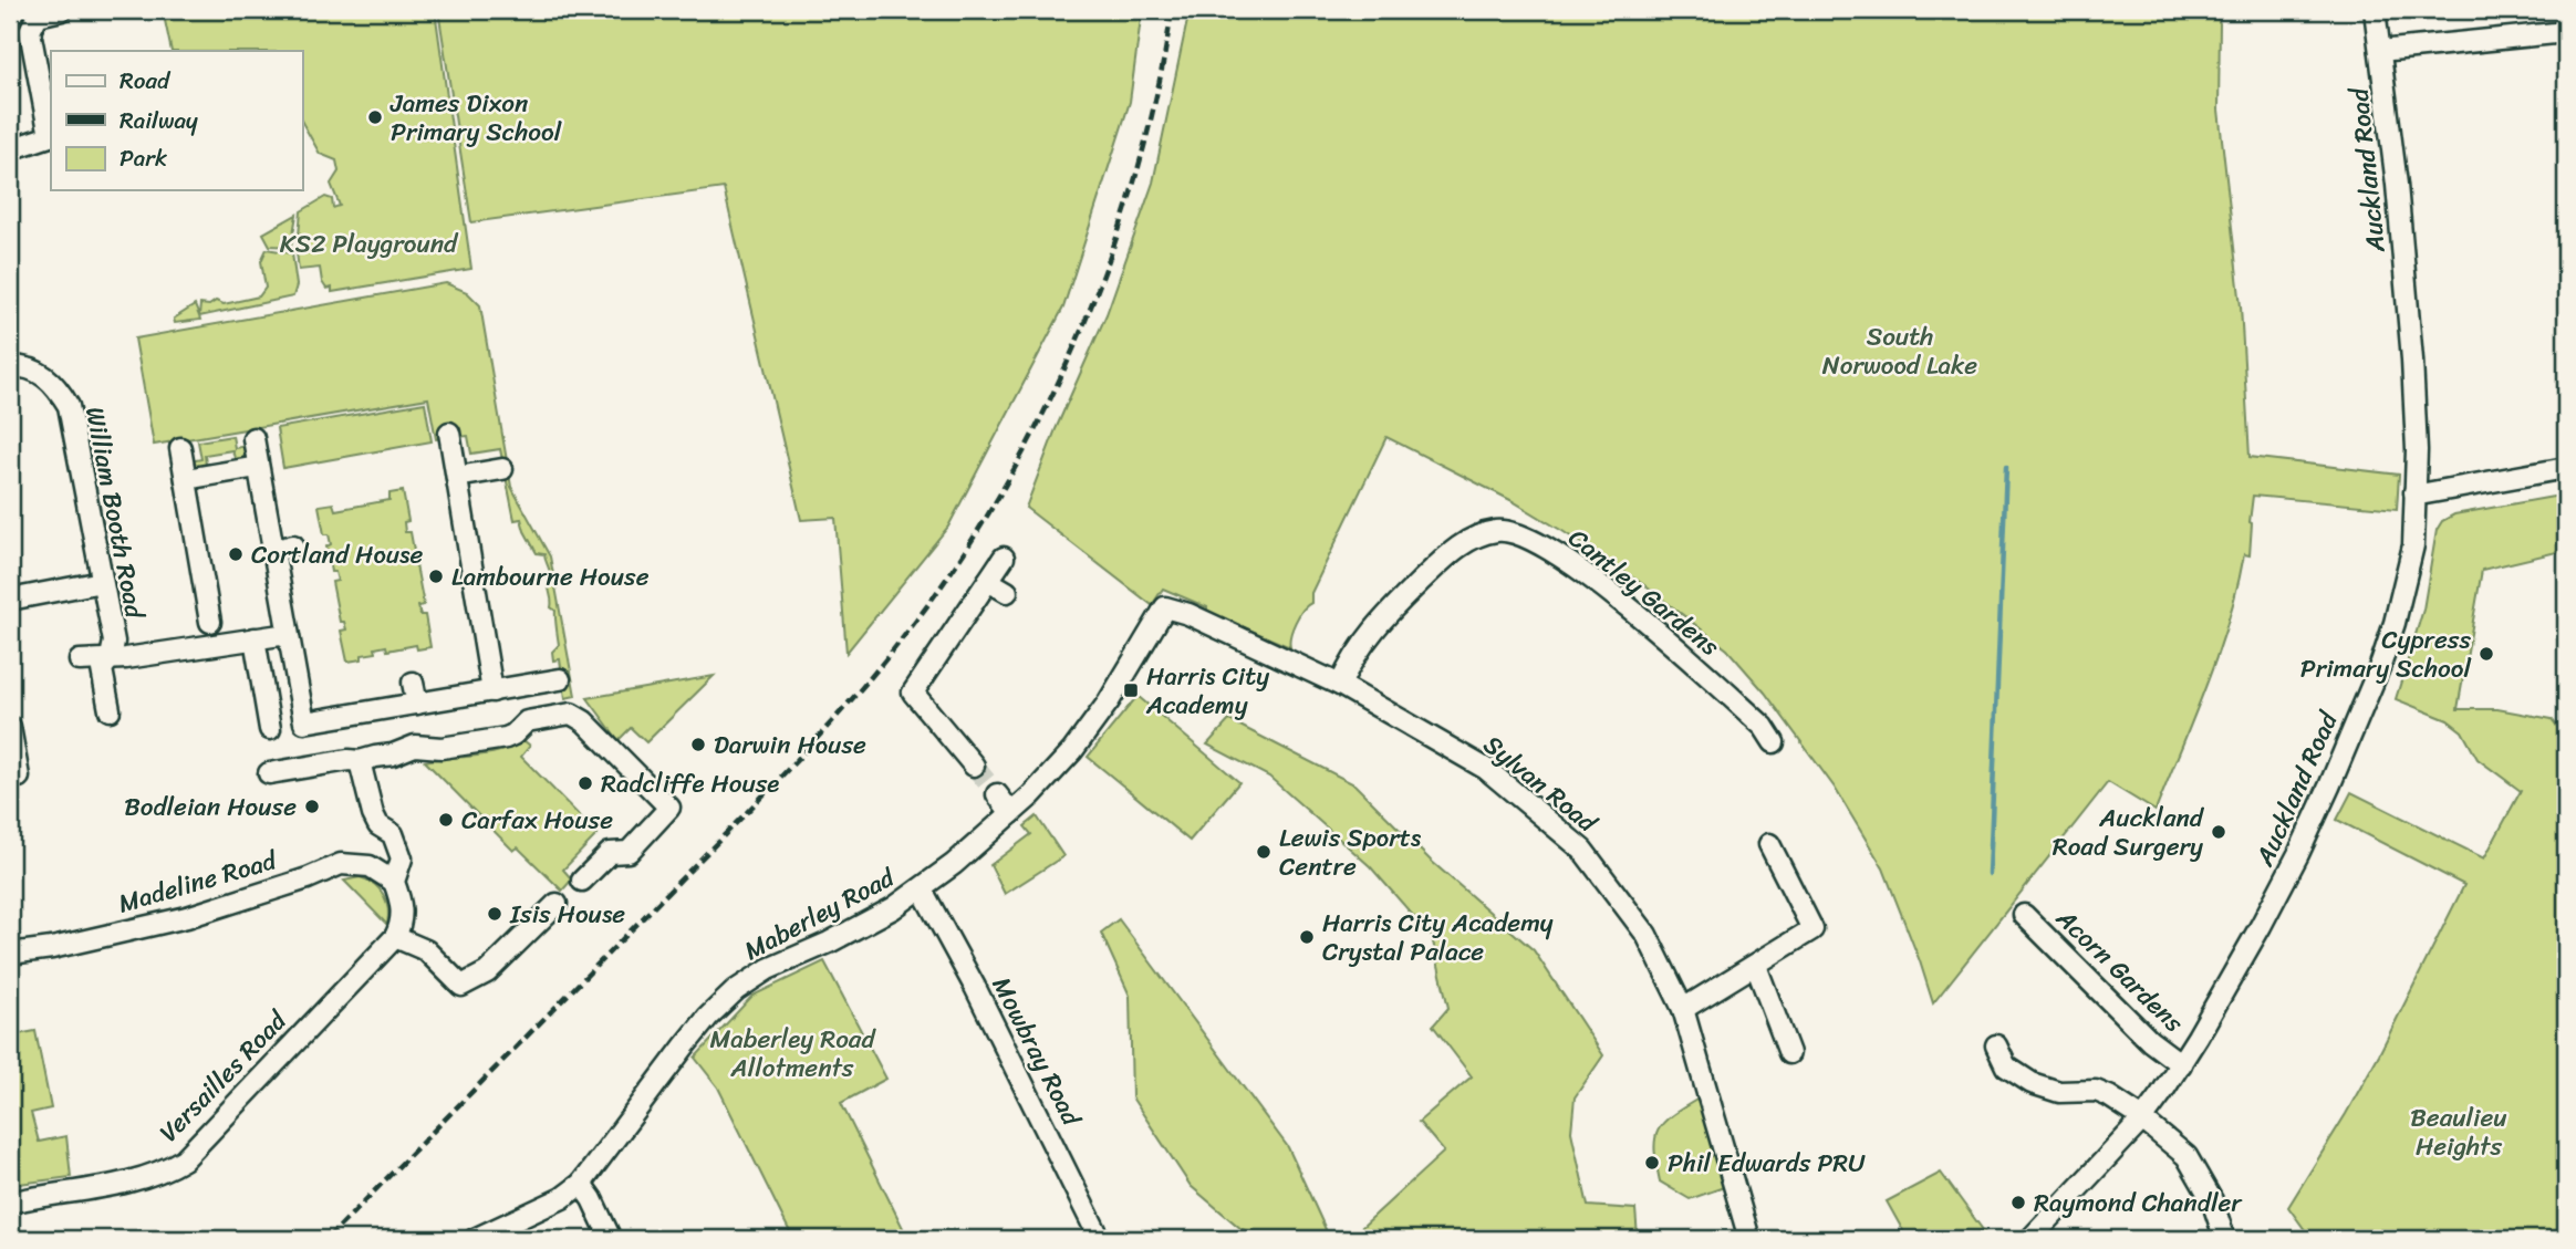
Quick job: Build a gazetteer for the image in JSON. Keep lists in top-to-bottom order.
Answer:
{
  "streets": {
    "street": [
      "Auckland Road",
      "William Booth Road",
      "Cantley Gardens",
      "Sylvan Road",
      "Madeline Road",
      "Maberley Road",
      "Acorn Gardens",
      "Mowbray Road",
      "Versailles Road"
    ]
  },
  "crossings": [
    ["Auckland Road", "Acorn Gardens"],
    ["Cantley Gardens", "Sylvan Road"],
    ["Sylvan Road", "Maberley Road"],
    ["Maberley Road", "Mowbray Road"]
  ],
  "parks": [
    "KS2 Playground",
    "South Norwood Lake",
    "Maberley Road Allotments",
    "Beaulieu Heights"
  ],
  "places": {
    "other": [
      "James Dixon Primary School",
      "Cortland House",
      "Lambourne House",
      "Cypress Primary School",
      "Darwin House",
      "Radcliffe House",
      "Bodleian House",
      "Carfax House",
      "Auckland Road Surgery",
      "Lewis Sports Centre",
      "Isis House",
      "Harris City Academy Crystal Palace",
      "Phil Edwards PRU",
      "Raymond Chandler"
    ],
    "transit": ["Harris City Academy"]
  },
  "legend": ["Road", "Railway", "Park"]
}
